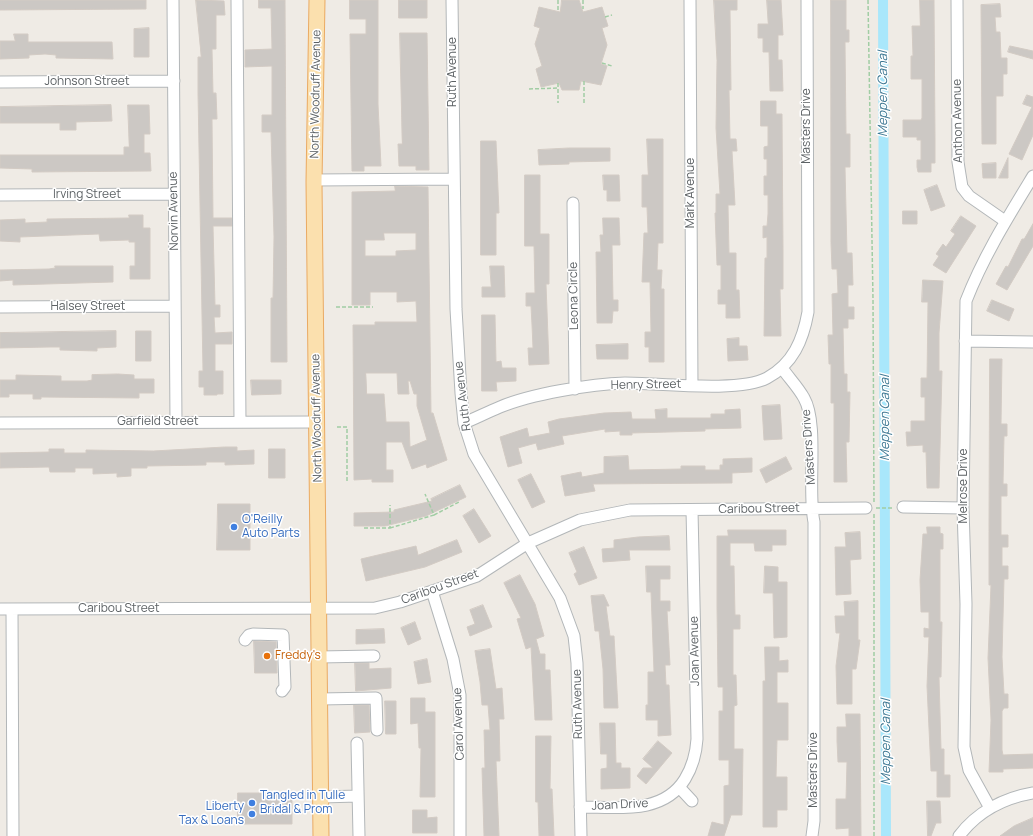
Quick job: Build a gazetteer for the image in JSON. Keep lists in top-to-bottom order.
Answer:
{
  "streets": {
    "main road": ["North Woodruff Avenue"],
    "street": [
      "Ruth Avenue",
      "Johnson Street",
      "Anthon Avenue",
      "Masters Drive",
      "Mark Avenue",
      "Irving Street",
      "Norvin Avenue",
      "Leona Circle",
      "Halsey Street",
      "Henry Street",
      "Garfield Street",
      "Melrose Drive",
      "Caribou Street",
      "Joan Avenue",
      "Carol Avenue",
      "Joan Drive"
    ]
  },
  "crossings": [
    ["Ruth Avenue", "Henry Street"],
    ["Ruth Avenue", "Caribou Street"],
    ["Ruth Avenue", "Joan Drive"],
    ["Johnson Street", "Norvin Avenue"],
    ["North Woodruff Avenue", "Garfield Street"],
    ["North Woodruff Avenue", "Caribou Street"],
    ["Anthon Avenue", "Melrose Drive"],
    ["Masters Drive", "Henry Street"],
    ["Masters Drive", "Caribou Street"],
    ["Mark Avenue", "Henry Street"],
    ["Irving Street", "Norvin Avenue"],
    ["Norvin Avenue", "Halsey Street"],
    ["Norvin Avenue", "Garfield Street"],
    ["Leona Circle", "Henry Street"],
    ["Caribou Street", "Joan Avenue"],
    ["Caribou Street", "Carol Avenue"],
    ["Joan Avenue", "Joan Drive"]
  ],
  "water": ["Meppen Canal"],
  "places": [
    "O'Reilly Auto Parts",
    "Freddy's",
    "Tangled in Tulle Bridal & Prom",
    "Liberty Tax & Loans"
  ]
}
